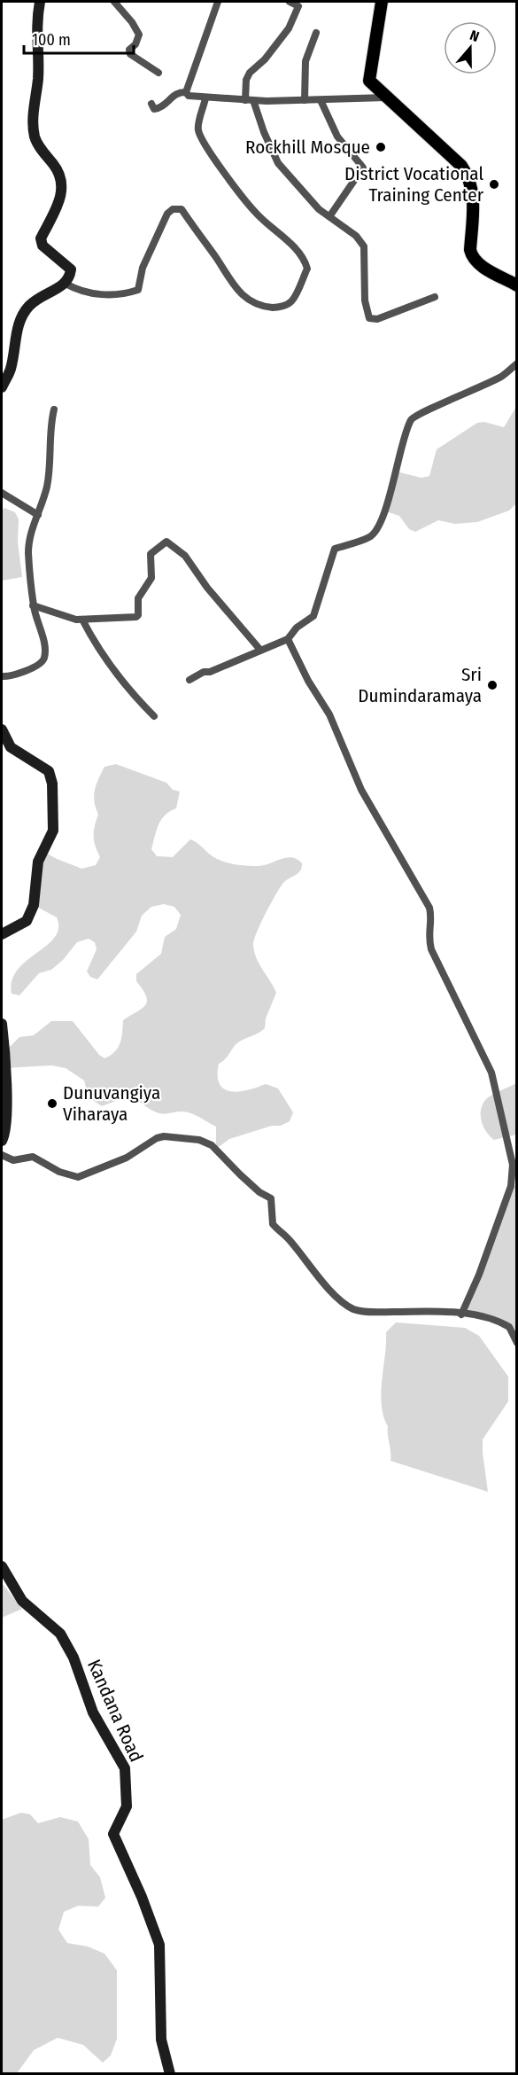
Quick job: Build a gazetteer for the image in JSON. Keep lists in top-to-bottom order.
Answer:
{
  "streets": {
    "street": ["Kandana Road"]
  },
  "places": [
    "Rockhill Mosque",
    "District Vocational Training Center",
    "Sri Dumindaramaya",
    "Dunuvangiya Viharaya"
  ],
  "scale_bar": "100 m",
  "north": "top"
}
